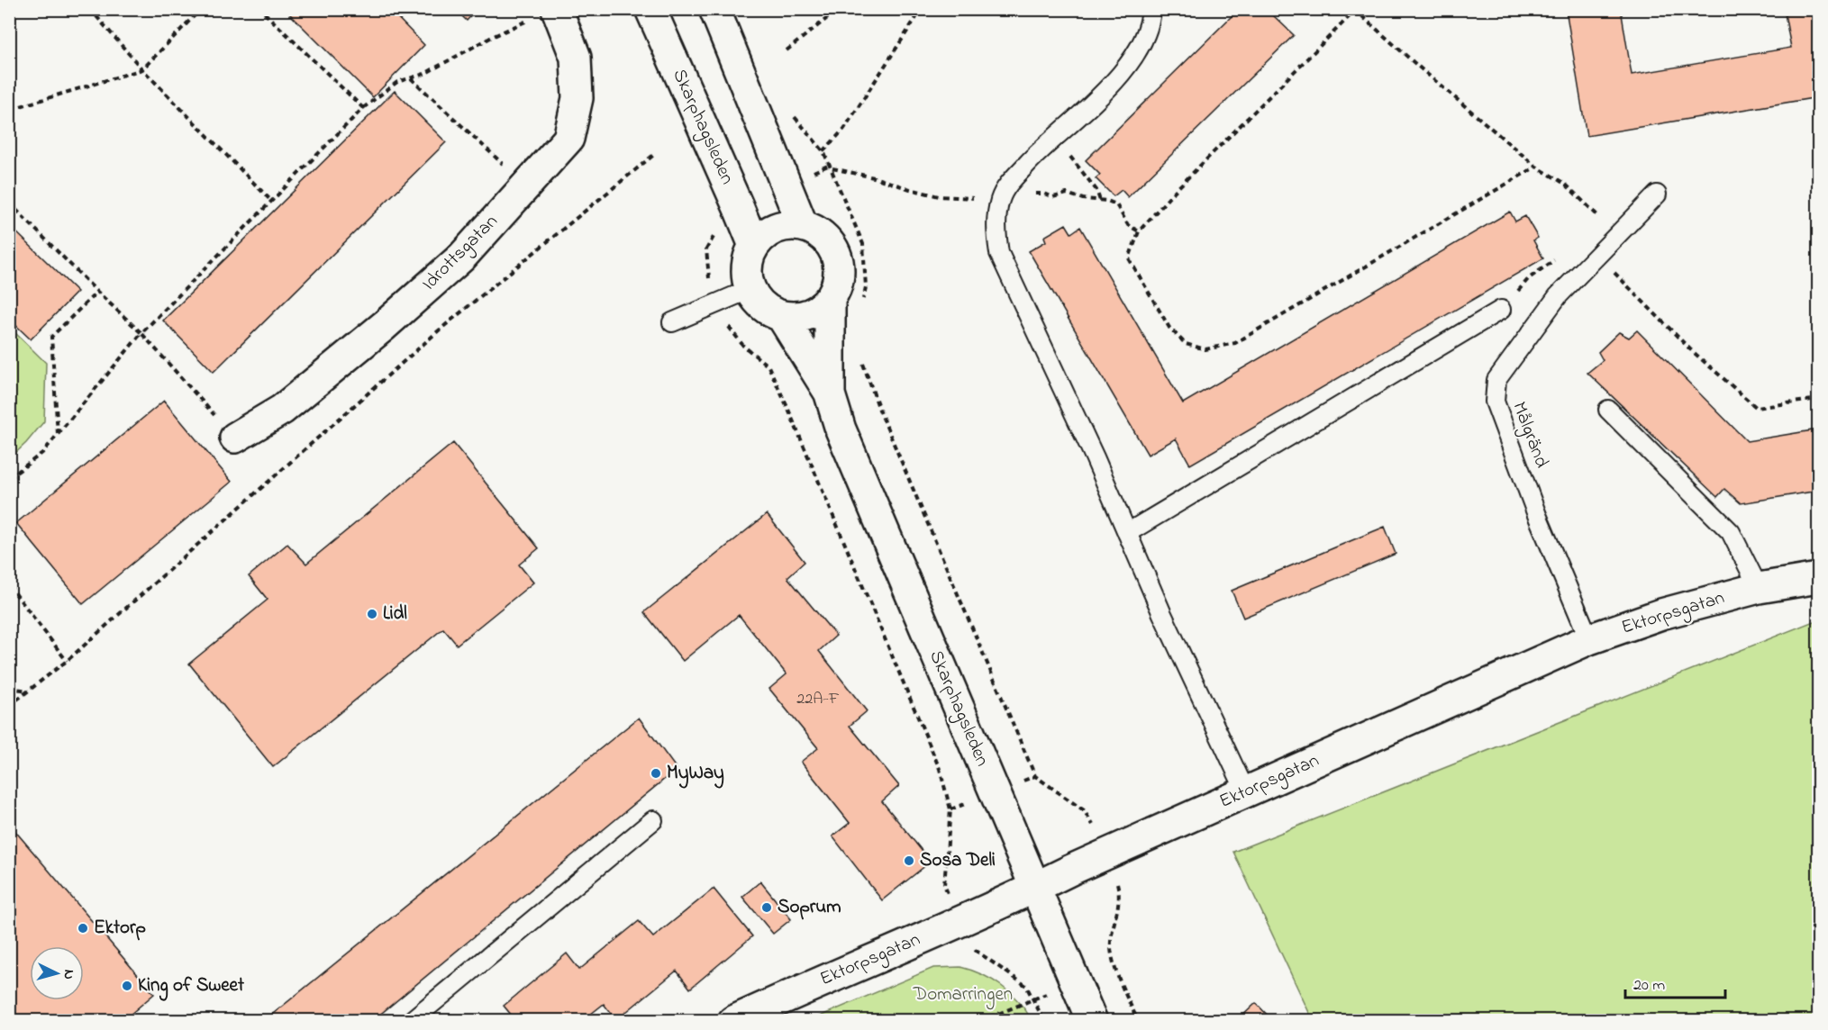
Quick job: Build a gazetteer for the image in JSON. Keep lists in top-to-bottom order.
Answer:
{
  "streets": {
    "street": ["Skarphagsleden", "Idrottsgatan", "Ektorpsgatan"],
    "lane": ["Målgränd"]
  },
  "crossings": [
    ["Skarphagsleden", "Ektorpsgatan"],
    ["Målgränd", "Ektorpsgatan"]
  ],
  "parks": ["Domarringen"],
  "places": [
    "Lidl",
    "MyWay",
    "Sosa Deli",
    "Soprum",
    "Ektorp",
    "King of Sweet"
  ],
  "house_numbers": ["22A-F"],
  "scale_bar": "20 m",
  "north": "right"
}
